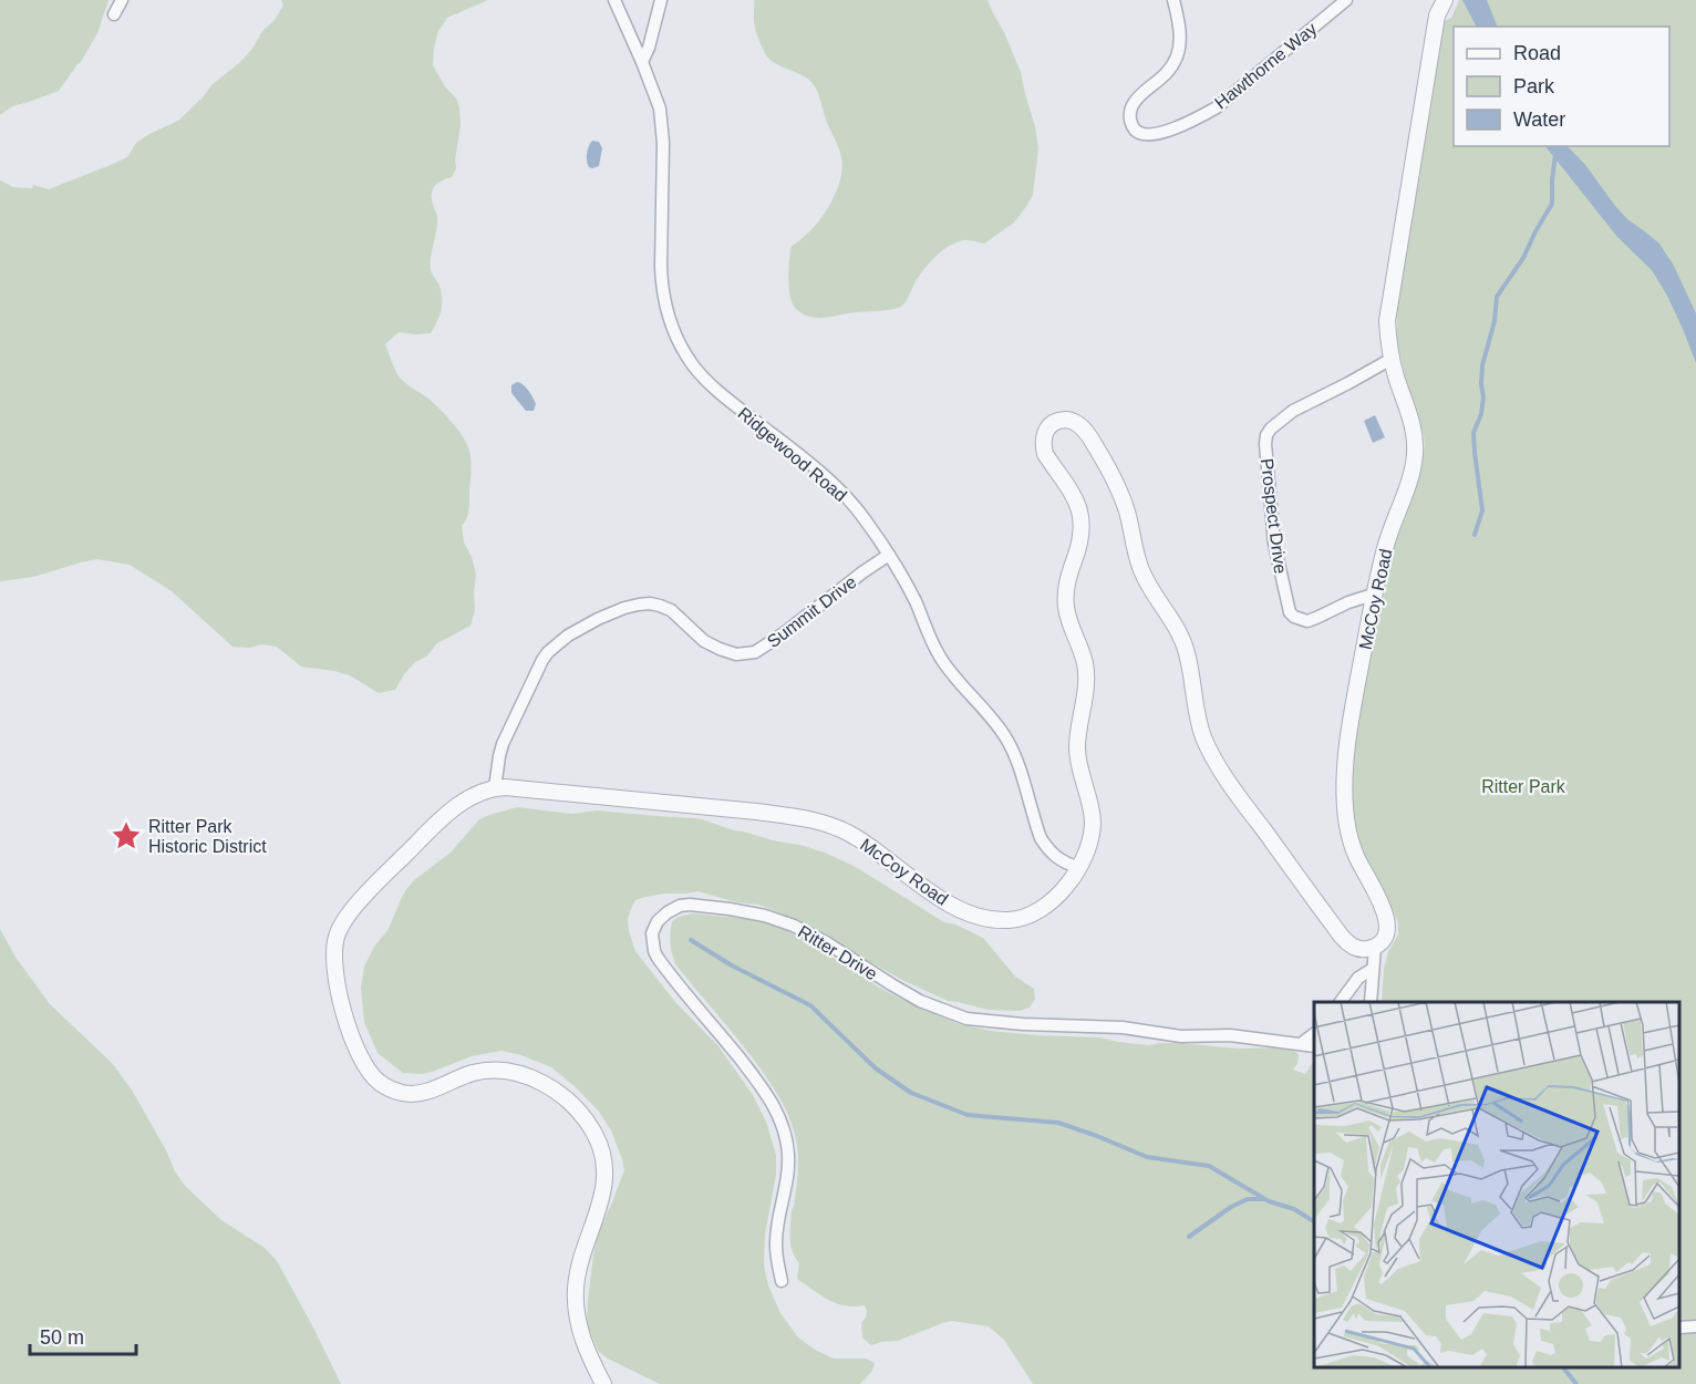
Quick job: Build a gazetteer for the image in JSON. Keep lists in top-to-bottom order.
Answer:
{
  "streets": {
    "street": [
      "Hawthorne Way",
      "Ridgewood Road",
      "Prospect Drive",
      "McCoy Road",
      "Summit Drive",
      "Ritter Drive"
    ]
  },
  "crossings": [
    ["Ridgewood Road", "McCoy Road"],
    ["Ridgewood Road", "Summit Drive"],
    ["Prospect Drive", "McCoy Road"],
    ["McCoy Road", "Summit Drive"]
  ],
  "parks": ["Ritter Park"],
  "places": {
    "place": ["Ritter Park Historic District"]
  },
  "legend": ["Road", "Park", "Water"],
  "scale_bar": "50 m"
}
